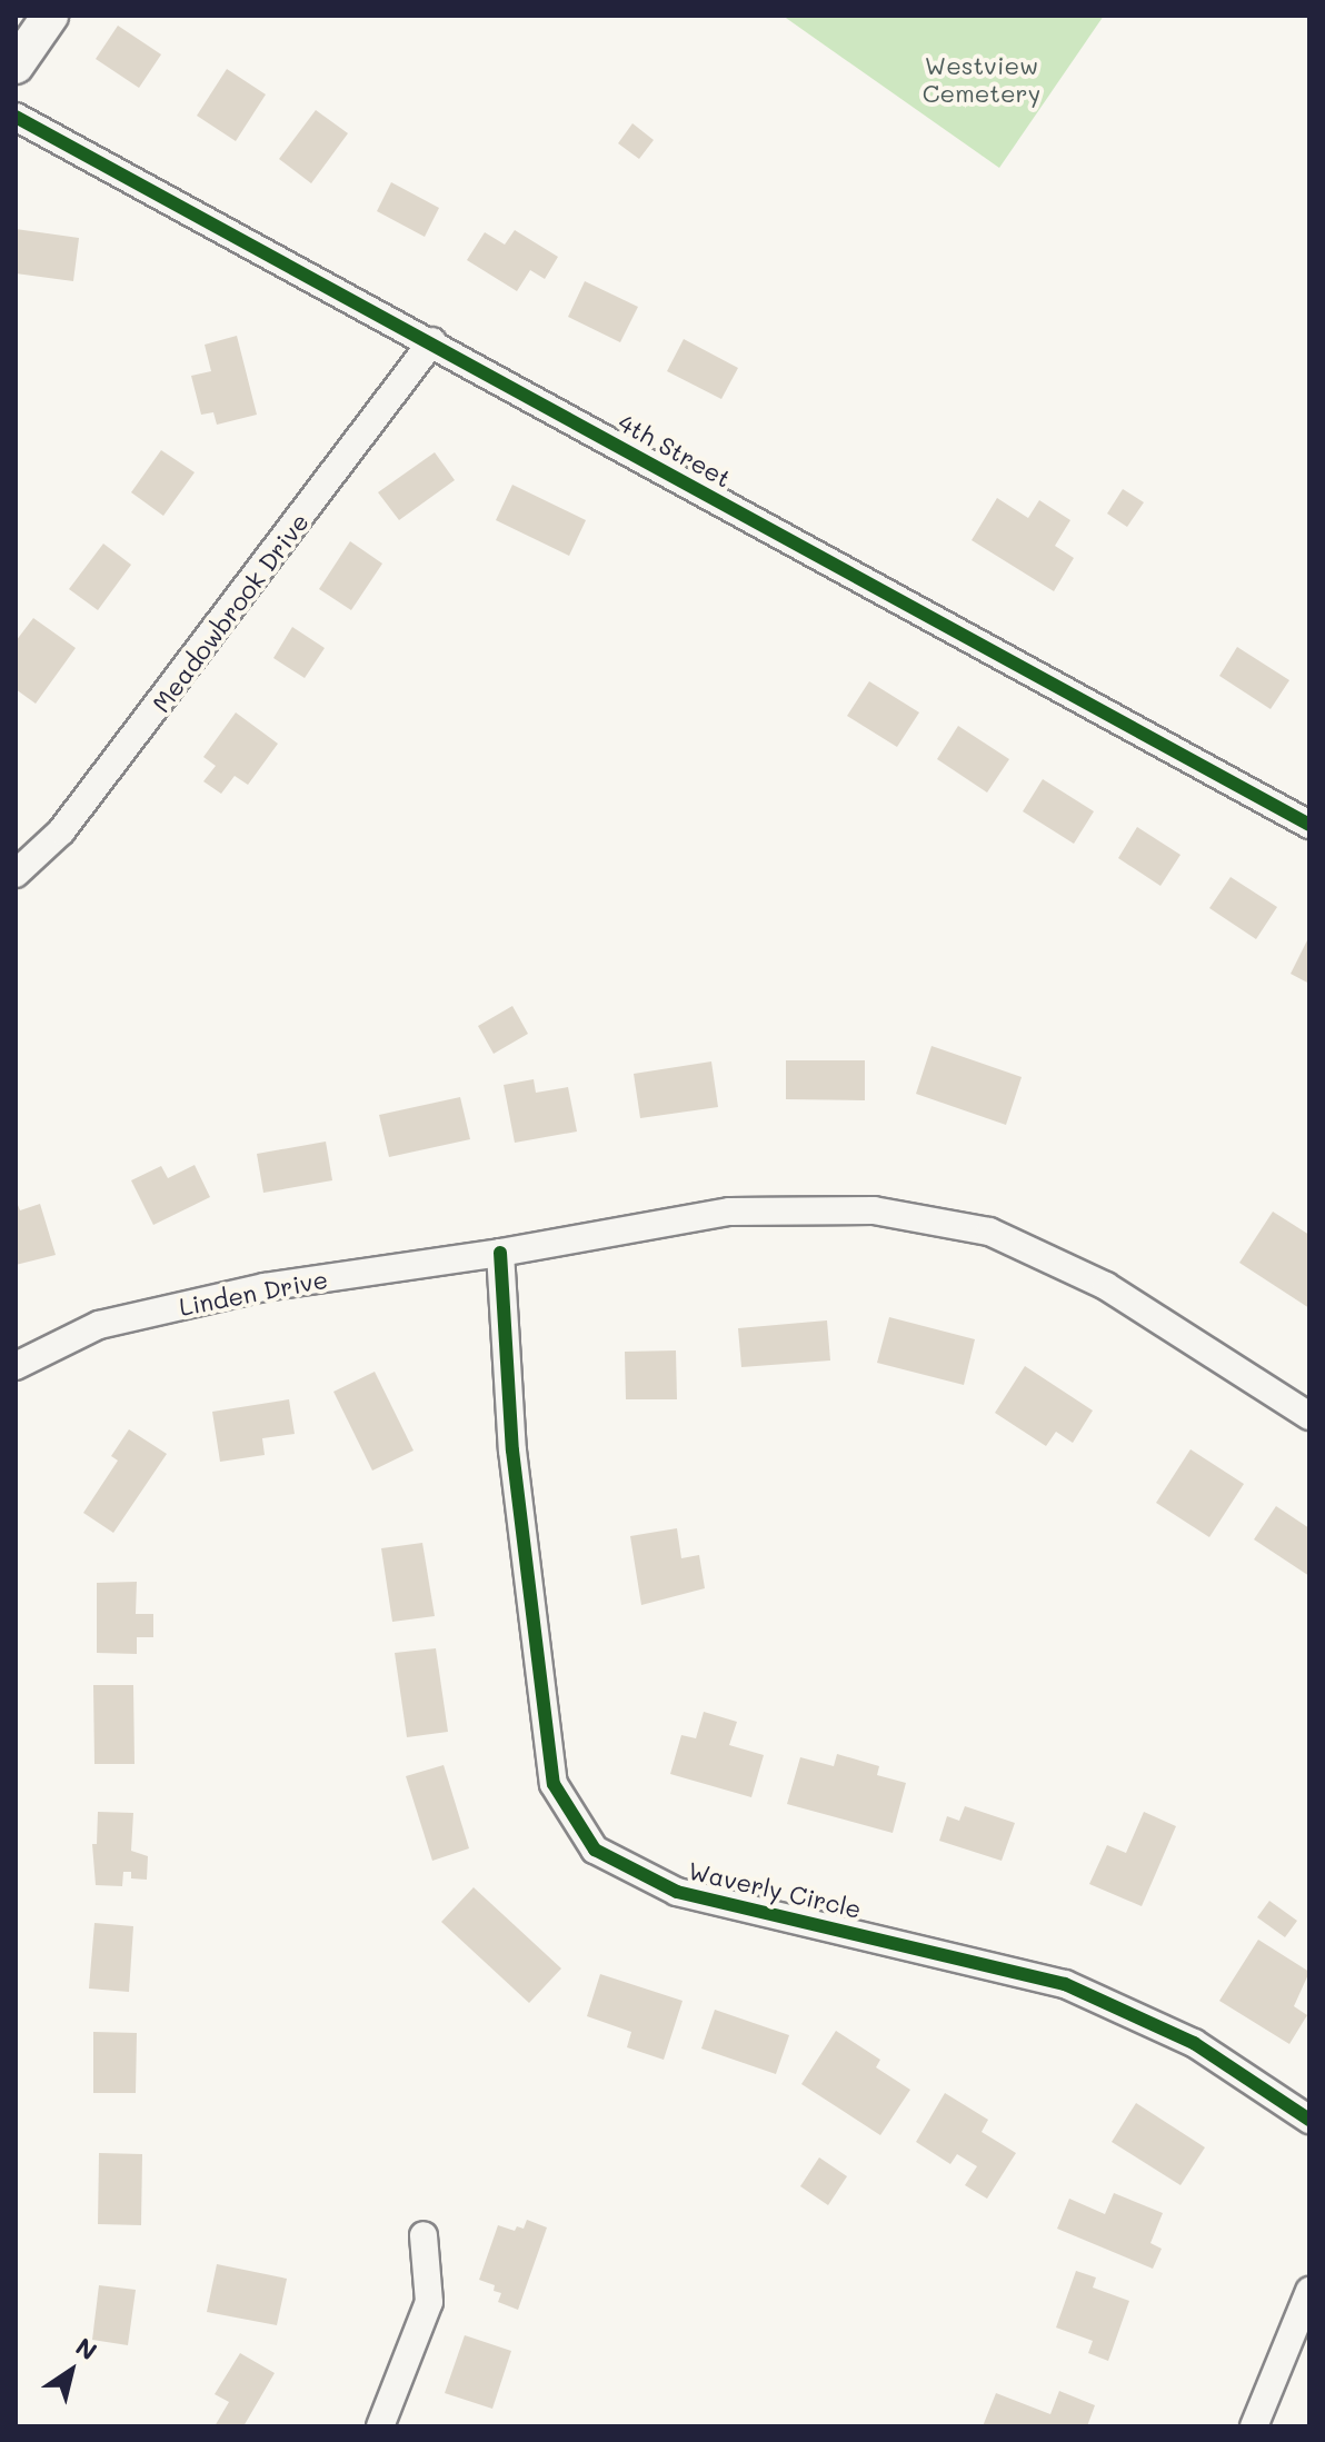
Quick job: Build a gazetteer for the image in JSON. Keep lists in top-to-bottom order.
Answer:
{
  "streets": {
    "street": [
      "4th Street",
      "Meadowbrook Drive",
      "Linden Drive",
      "Waverly Circle"
    ]
  },
  "crossings": [
    ["4th Street", "Meadowbrook Drive"],
    ["Linden Drive", "Waverly Circle"]
  ],
  "parks": ["Westview Cemetery"],
  "north": "top right"
}
